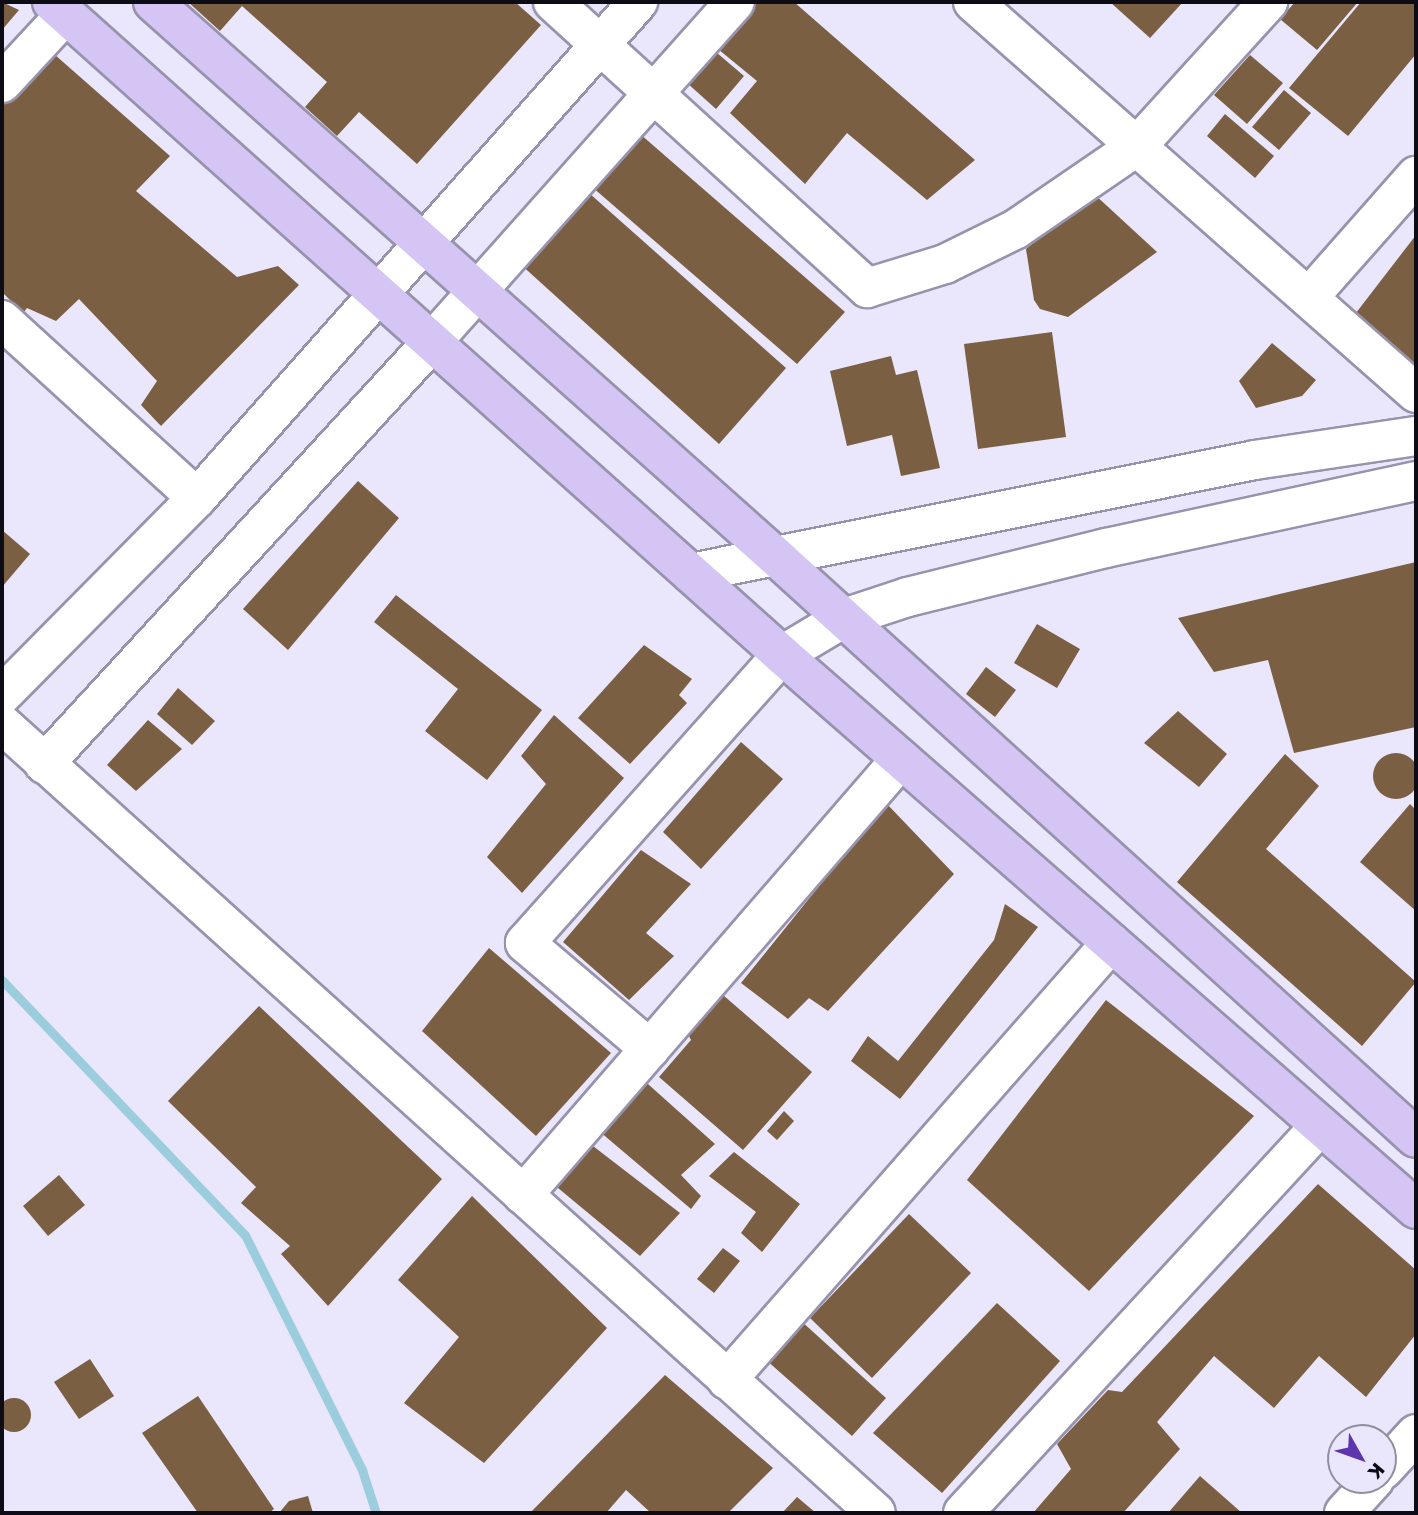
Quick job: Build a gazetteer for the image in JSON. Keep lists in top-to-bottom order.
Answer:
{
  "north": "bottom right"
}
